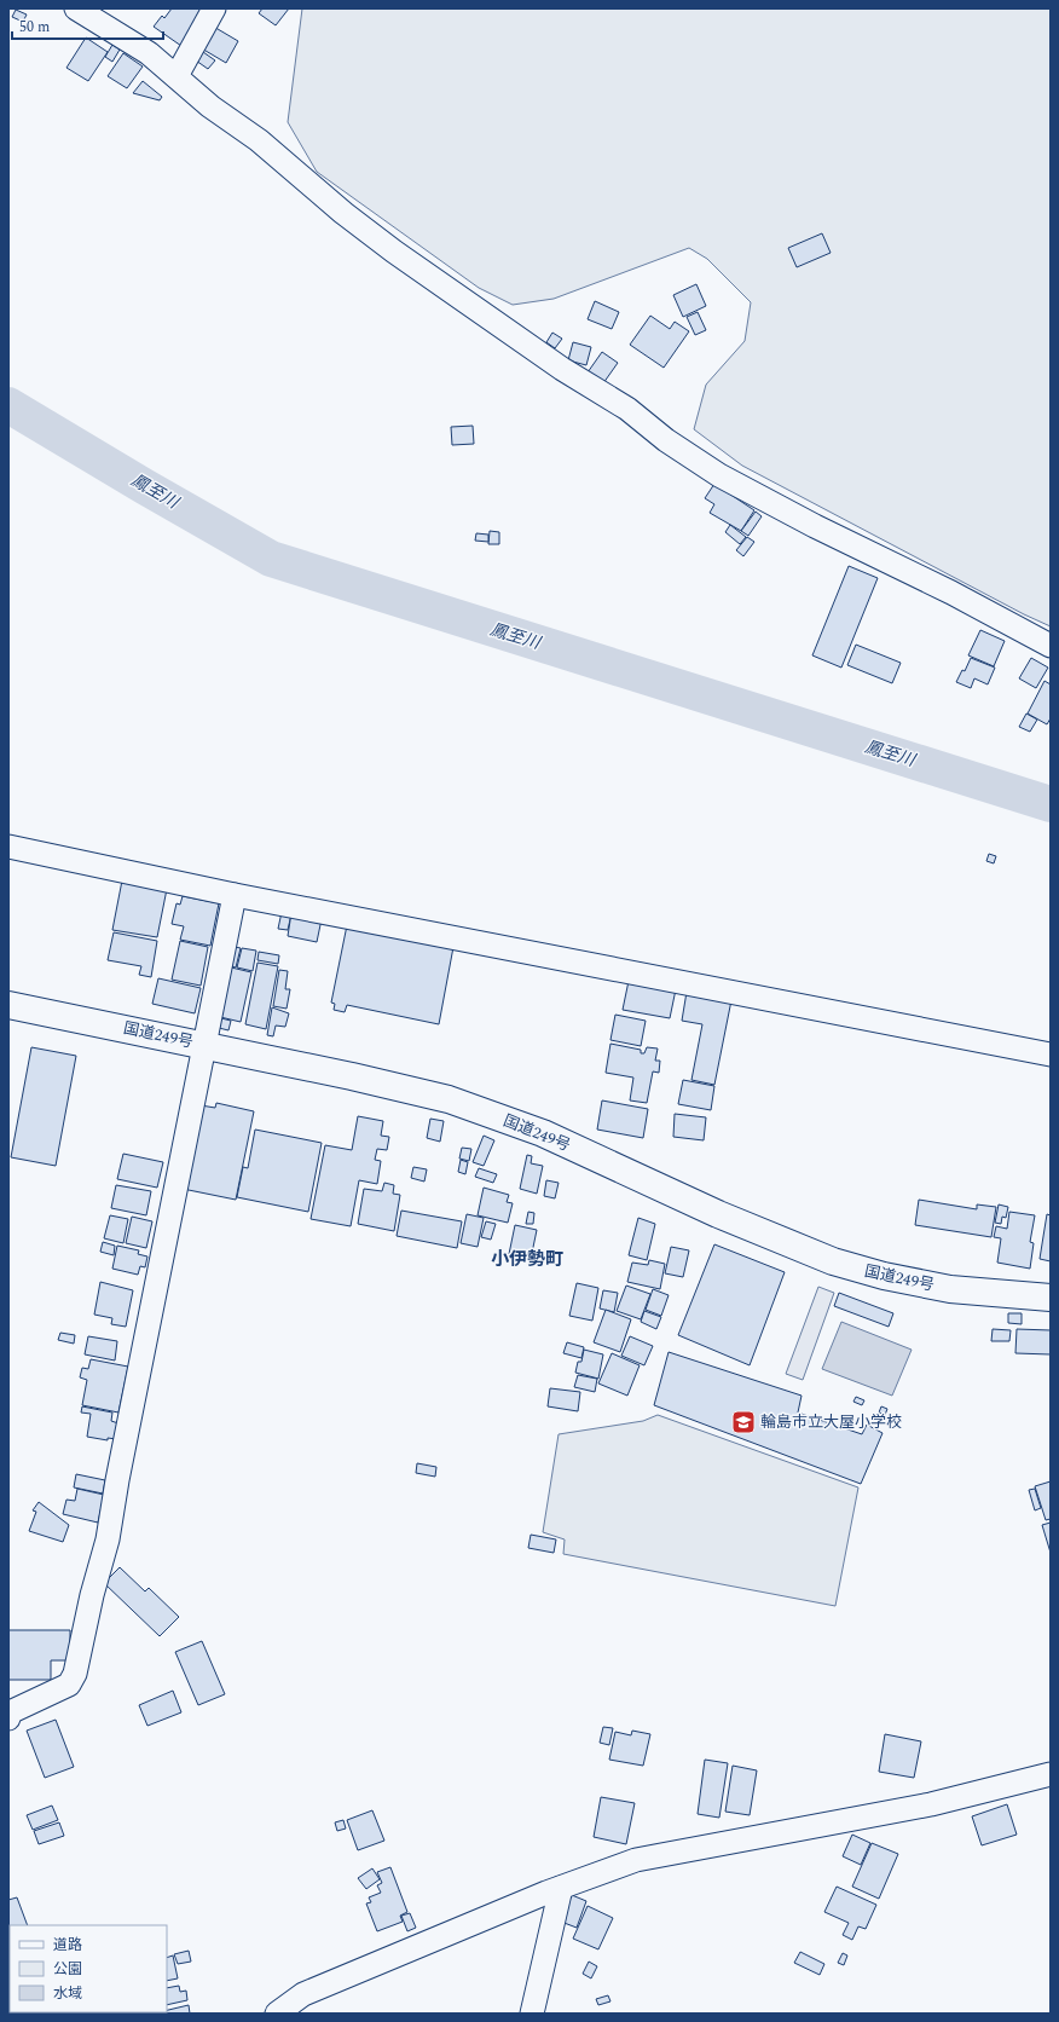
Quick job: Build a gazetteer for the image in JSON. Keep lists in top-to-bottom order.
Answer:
{
  "streets": {
    "highway": ["国道249号"]
  },
  "districts": ["小伊勢町"],
  "water": ["鳳至川"],
  "places": {
    "school or university": ["輪島市立大屋小学校"]
  },
  "legend": ["道路", "公園", "水域"],
  "scale_bar": "50 m"
}
